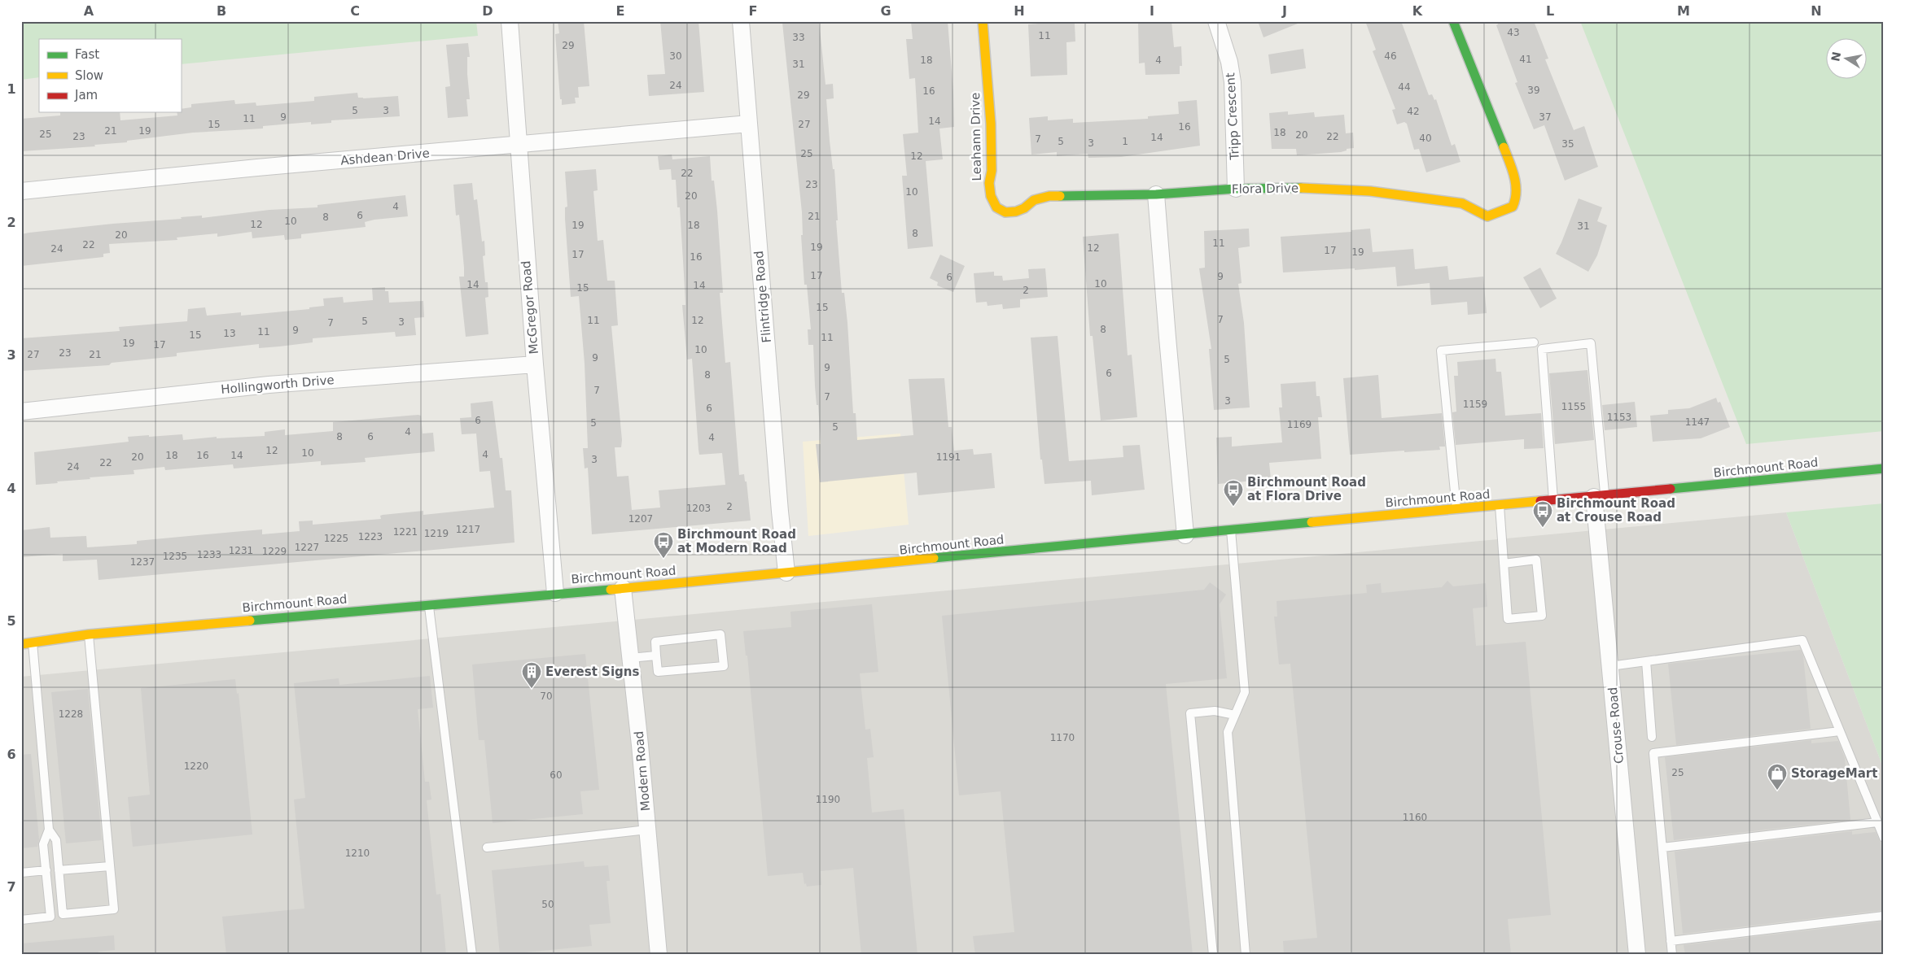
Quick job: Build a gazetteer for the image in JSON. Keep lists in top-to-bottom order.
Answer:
{
  "streets": {
    "main road": ["Leahann Drive", "Flora Drive", "Birchmount Road"],
    "street": [
      "Tripp Crescent",
      "Ashdean Drive",
      "Flintridge Road",
      "McGregor Road",
      "Hollingworth Drive",
      "Crouse Road",
      "Modern Road"
    ]
  },
  "crossings": [
    ["Tripp Crescent", "Flora Drive"],
    ["Leahann Drive", "Flora Drive"],
    ["Ashdean Drive", "Flintridge Road"],
    ["Ashdean Drive", "McGregor Road"],
    ["Flintridge Road", "Birchmount Road"],
    ["McGregor Road", "Hollingworth Drive"],
    ["McGregor Road", "Birchmount Road"],
    ["Birchmount Road", "Crouse Road"],
    ["Birchmount Road", "Modern Road"]
  ],
  "places": {
    "bus stop": ["Birchmount Road at Flora Drive", "Birchmount Road at Crouse Road", "Birchmount Road at Modern Road"],
    "building": ["Everest Signs"],
    "shop": ["StorageMart"]
  },
  "house_numbers": [
    "43",
    "11",
    "33",
    "29",
    "30",
    "46",
    "41",
    "18",
    "4",
    "31",
    "24",
    "44",
    "39",
    "16",
    "29",
    "5",
    "3",
    "42",
    "9",
    "37",
    "11",
    "14",
    "15",
    "27",
    "16",
    "21",
    "19",
    "18",
    "25",
    "20",
    "23",
    "22",
    "14",
    "40",
    "7",
    "5",
    "1",
    "3",
    "35",
    "25",
    "12",
    "22",
    "23",
    "10",
    "20",
    "4",
    "6",
    "21",
    "8",
    "10",
    "12",
    "19",
    "18",
    "31",
    "8",
    "20",
    "11",
    "22",
    "19",
    "12",
    "24",
    "17",
    "19",
    "17",
    "16",
    "17",
    "9",
    "6",
    "10",
    "14",
    "14",
    "15",
    "2",
    "15",
    "7",
    "11",
    "12",
    "5",
    "3",
    "7",
    "8",
    "9",
    "11",
    "13",
    "15",
    "11",
    "19",
    "17",
    "10",
    "23",
    "27",
    "21",
    "9",
    "5",
    "9",
    "6",
    "8",
    "7",
    "7",
    "3",
    "1159",
    "1155",
    "6",
    "1153",
    "6",
    "1147",
    "5",
    "1169",
    "5",
    "4",
    "8",
    "6",
    "4",
    "12",
    "10",
    "4",
    "18",
    "16",
    "14",
    "20",
    "1191",
    "3",
    "22",
    "24",
    "2",
    "1203",
    "1207",
    "1217",
    "1221",
    "1219",
    "1223",
    "1225",
    "1227",
    "1231",
    "1229",
    "1233",
    "1235",
    "1237",
    "70",
    "1228",
    "1170",
    "1220",
    "25",
    "60",
    "1190",
    "1160",
    "1210",
    "50"
  ],
  "legend": ["Fast", "Slow", "Jam"],
  "north": "left",
  "grid": {
    "columns": [
      "A",
      "B",
      "C",
      "D",
      "E",
      "F",
      "G",
      "H",
      "I",
      "J",
      "K",
      "L",
      "M",
      "N"
    ],
    "rows": [
      "1",
      "2",
      "3",
      "4",
      "5",
      "6",
      "7"
    ]
  }
}
